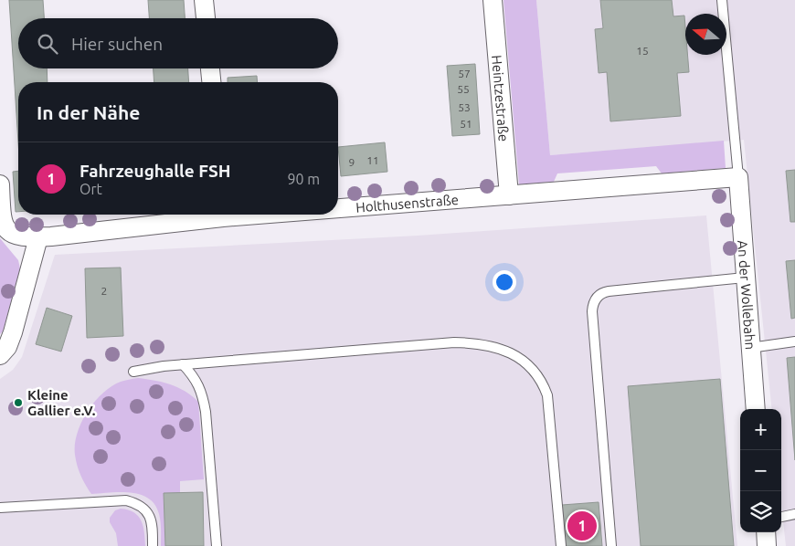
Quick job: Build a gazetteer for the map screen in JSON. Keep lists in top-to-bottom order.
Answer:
{
  "streets": {
    "street": ["Heintzestraße", "Holthusenstraße", "An der Wollebahn"]
  },
  "crossings": [
    ["Heintzestraße", "Holthusenstraße"],
    ["Holthusenstraße", "An der Wollebahn"]
  ],
  "places": ["Kleine Gallier e.V."],
  "house_numbers": [
    "15",
    "57",
    "55",
    "53",
    "51",
    "11",
    "9",
    "2"
  ],
  "north": "left",
  "page": {
    "search": "Hier suchen",
    "heading": "In der Nähe",
    "list": [
      {
        "mark": "1",
        "name": "Fahrzeughalle FSH",
        "note": "Ort",
        "value": "90 m"
      }
    ],
    "map_buttons": ["+", "−"],
    "pins": "1"
  }
}
